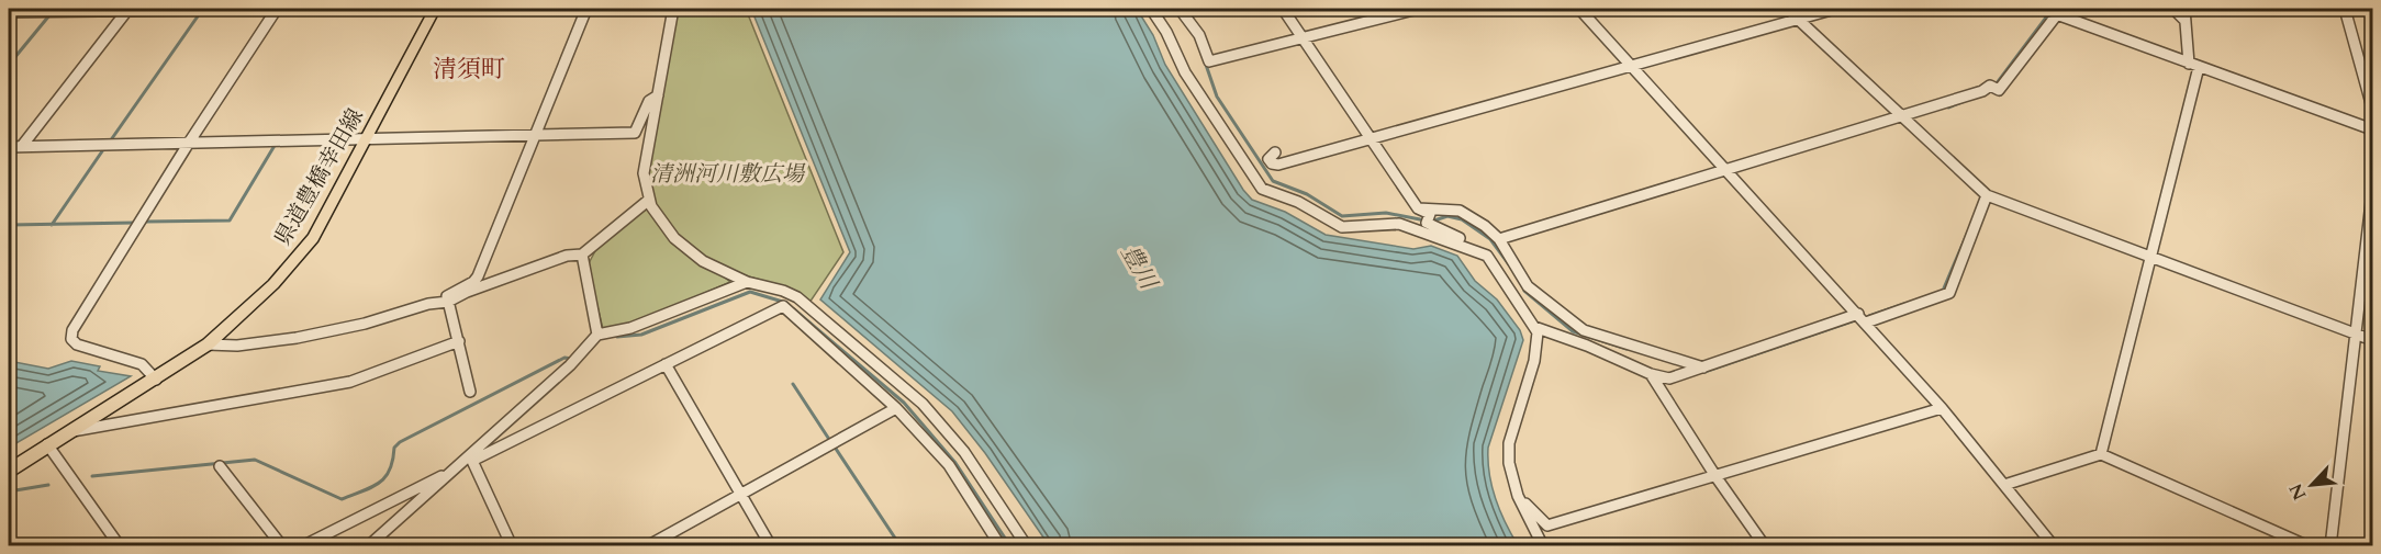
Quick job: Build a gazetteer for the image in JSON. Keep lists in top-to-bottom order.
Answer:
{
  "streets": {
    "main road": ["県道豊橋幸田線"]
  },
  "districts": ["清須町"],
  "water": ["豊川"],
  "parks": ["清洲河川敷広場"],
  "north": "bottom left"
}
